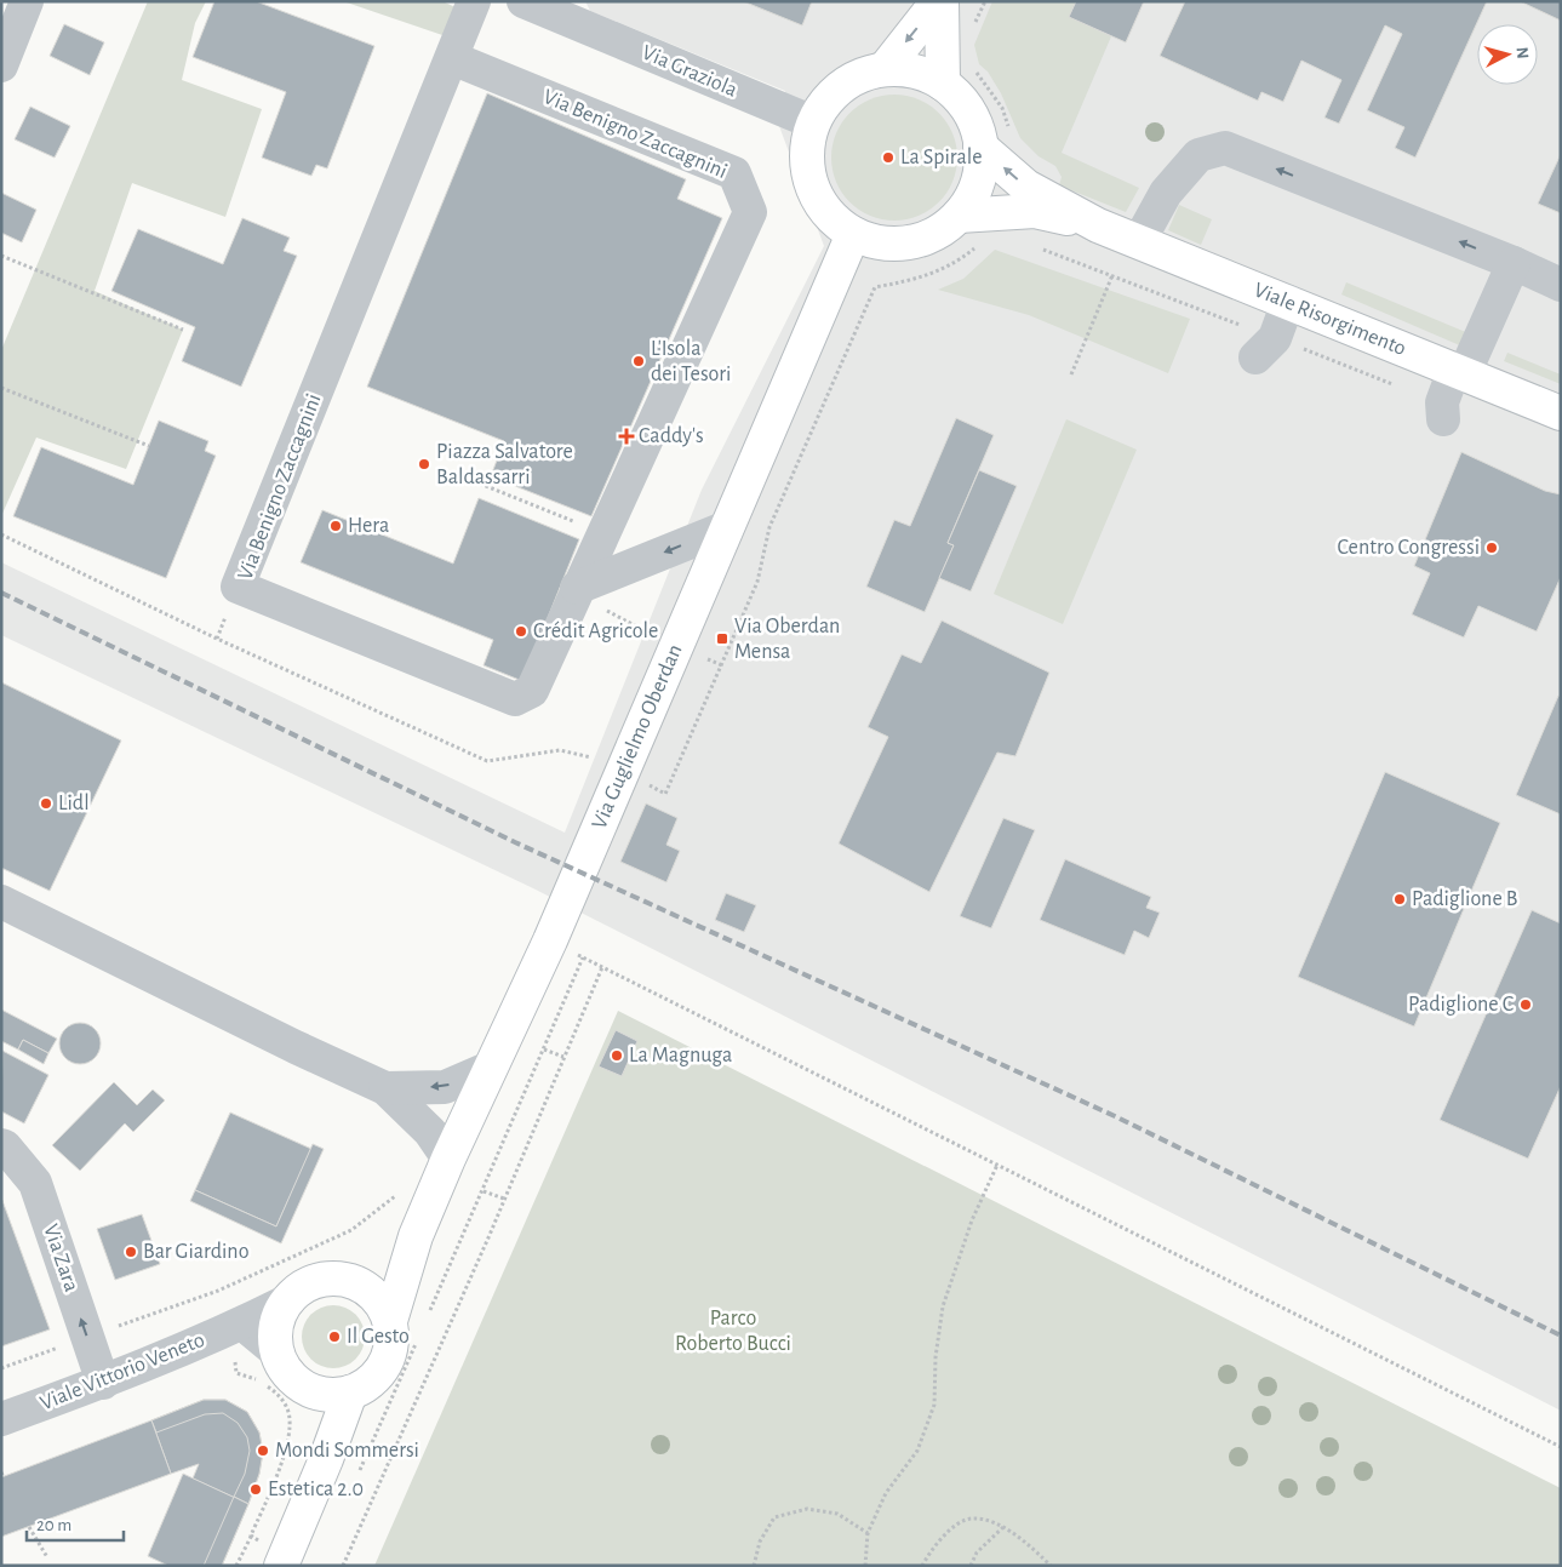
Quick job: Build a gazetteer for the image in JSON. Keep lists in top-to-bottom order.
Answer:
{
  "streets": {
    "main road": ["Viale Risorgimento", "Via Guglielmo Oberdan"],
    "street": [
      "Via Graziola",
      "Via Benigno Zaccagnini",
      "Via Zara",
      "Viale Vittorio Veneto"
    ]
  },
  "crossings": [
    ["Via Graziola", "Viale Risorgimento"],
    ["Via Graziola", "Via Guglielmo Oberdan"],
    ["Viale Risorgimento", "Via Guglielmo Oberdan"],
    ["Via Guglielmo Oberdan", "Viale Vittorio Veneto"],
    ["Via Zara", "Viale Vittorio Veneto"]
  ],
  "one_way": ["Via Zara"],
  "parks": ["Parco Roberto Bucci"],
  "places": {
    "other": [
      "La Spirale",
      "L'Isola dei Tesori",
      "Piazza Salvatore Baldassarri",
      "Hera",
      "Centro Congressi",
      "Crédit Agricole",
      "Lidl",
      "Padiglione B",
      "Padiglione C",
      "La Magnuga",
      "Bar Giardino",
      "Il Gesto",
      "Mondi Sommersi",
      "Estetica 2.0"
    ],
    "health": ["Caddy's"],
    "transit": ["Via Oberdan Mensa"]
  },
  "scale_bar": "20 m",
  "north": "right"
}
